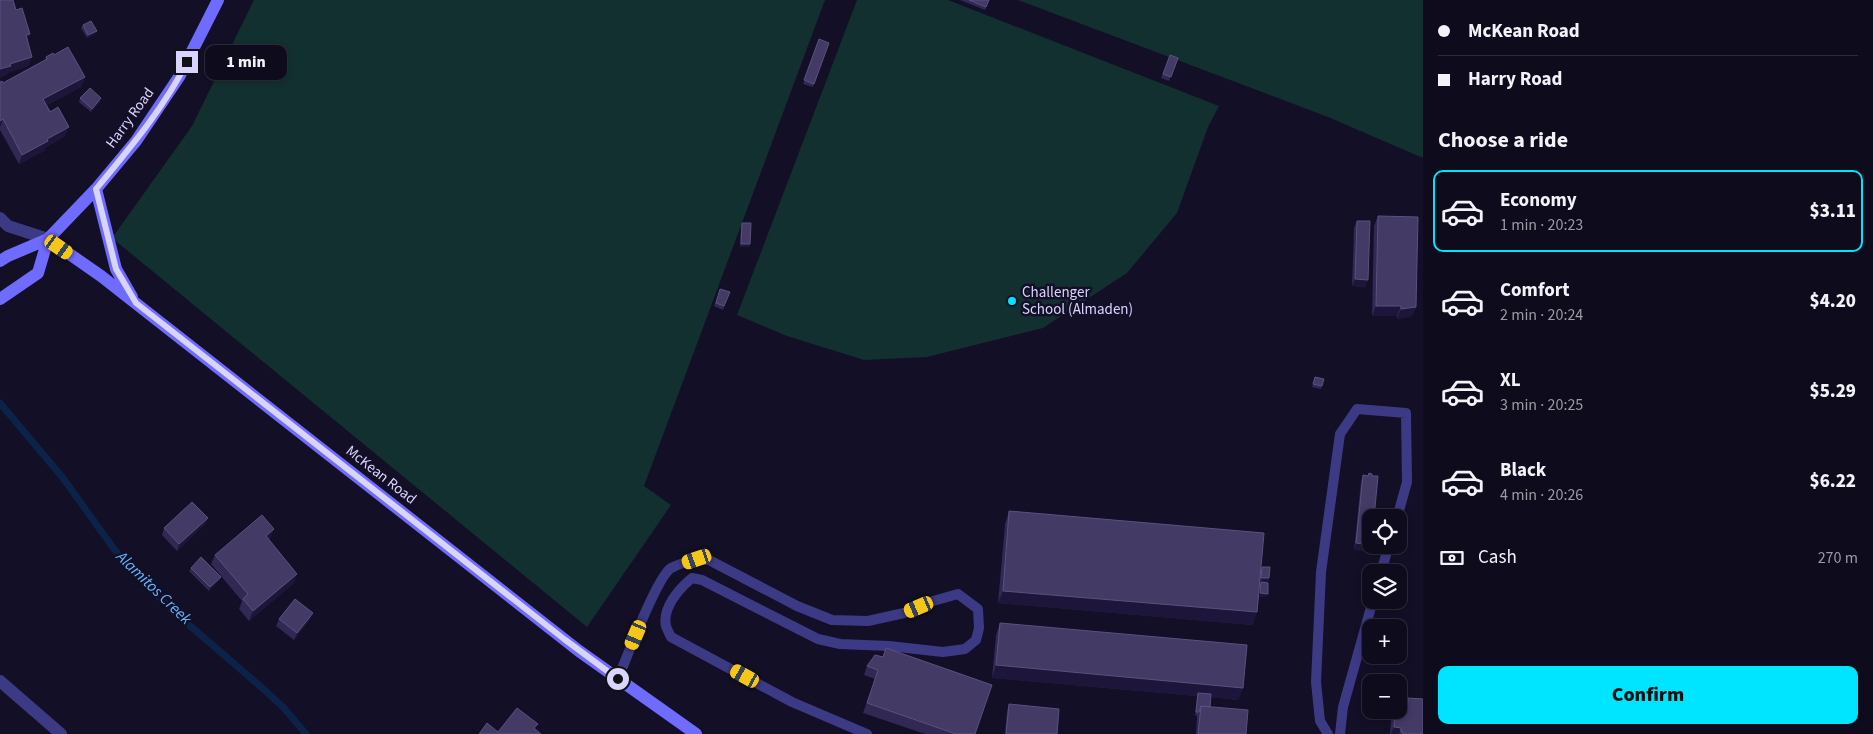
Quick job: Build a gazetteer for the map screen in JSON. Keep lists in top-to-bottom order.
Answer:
{
  "streets": {
    "main road": ["Harry Road", "McKean Road"]
  },
  "crossings": [
    ["Harry Road", "McKean Road"]
  ],
  "water": ["Alamitos Creek"],
  "places": ["Challenger School (Almaden)"],
  "page": {
    "banner": ["McKean Road", "Harry Road"],
    "bubble": "1 min",
    "heading": "Choose a ride",
    "list": [
      {
        "name": "Economy",
        "note": "1 min · 20:23",
        "value": "$3.11"
      },
      {
        "name": "Comfort",
        "note": "2 min · 20:24",
        "value": "$4.20"
      },
      {
        "name": "XL",
        "note": "3 min · 20:25",
        "value": "$5.29"
      },
      {
        "name": "Black",
        "note": "4 min · 20:26",
        "value": "$6.22"
      }
    ],
    "map_buttons": ["+", "−"],
    "pay": ["Cash", "270 m"],
    "buttons": "Confirm"
  }
}
